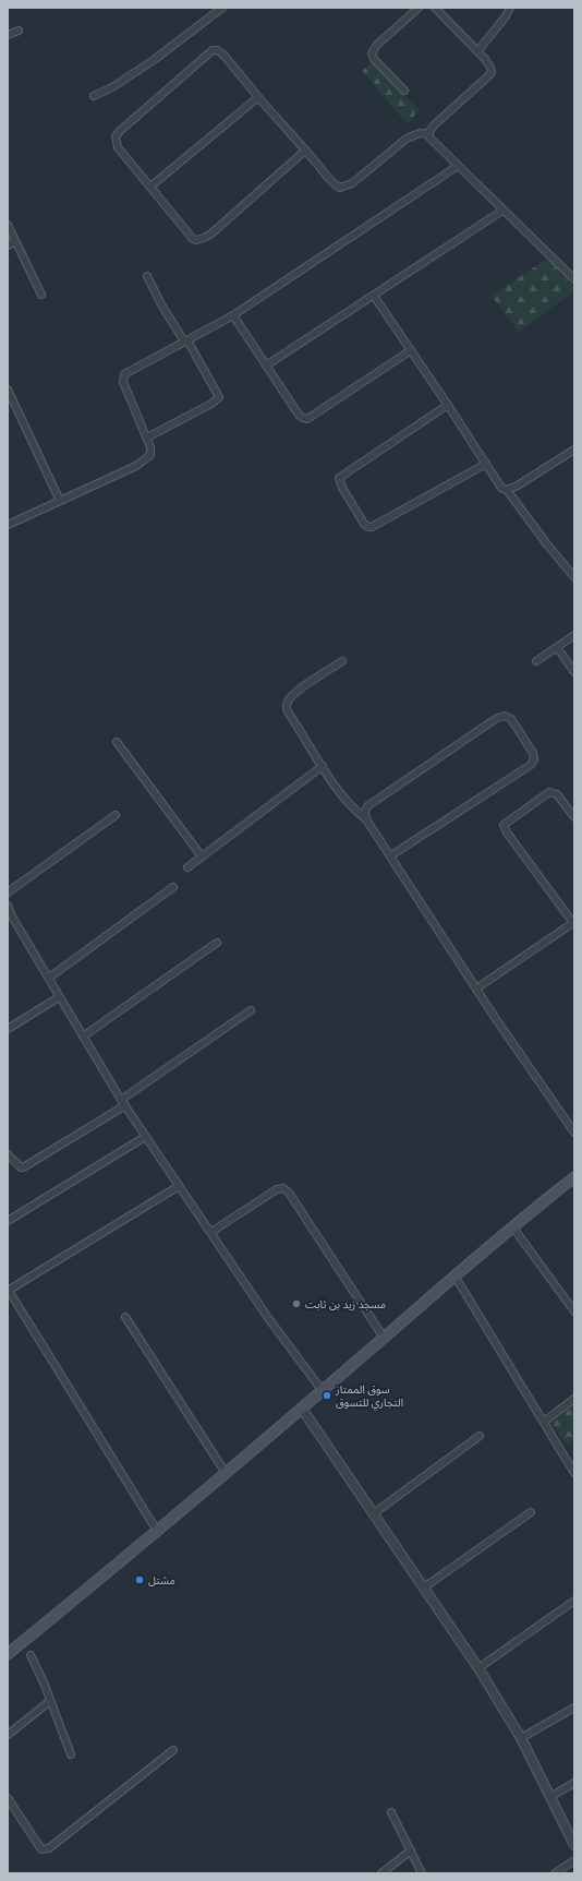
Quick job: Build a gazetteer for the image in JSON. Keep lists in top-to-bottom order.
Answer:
{
  "places": ["مسجد زيد بن ثابت", "سوق الممتاز التجاري للتسوق", "مشتل"]
}
